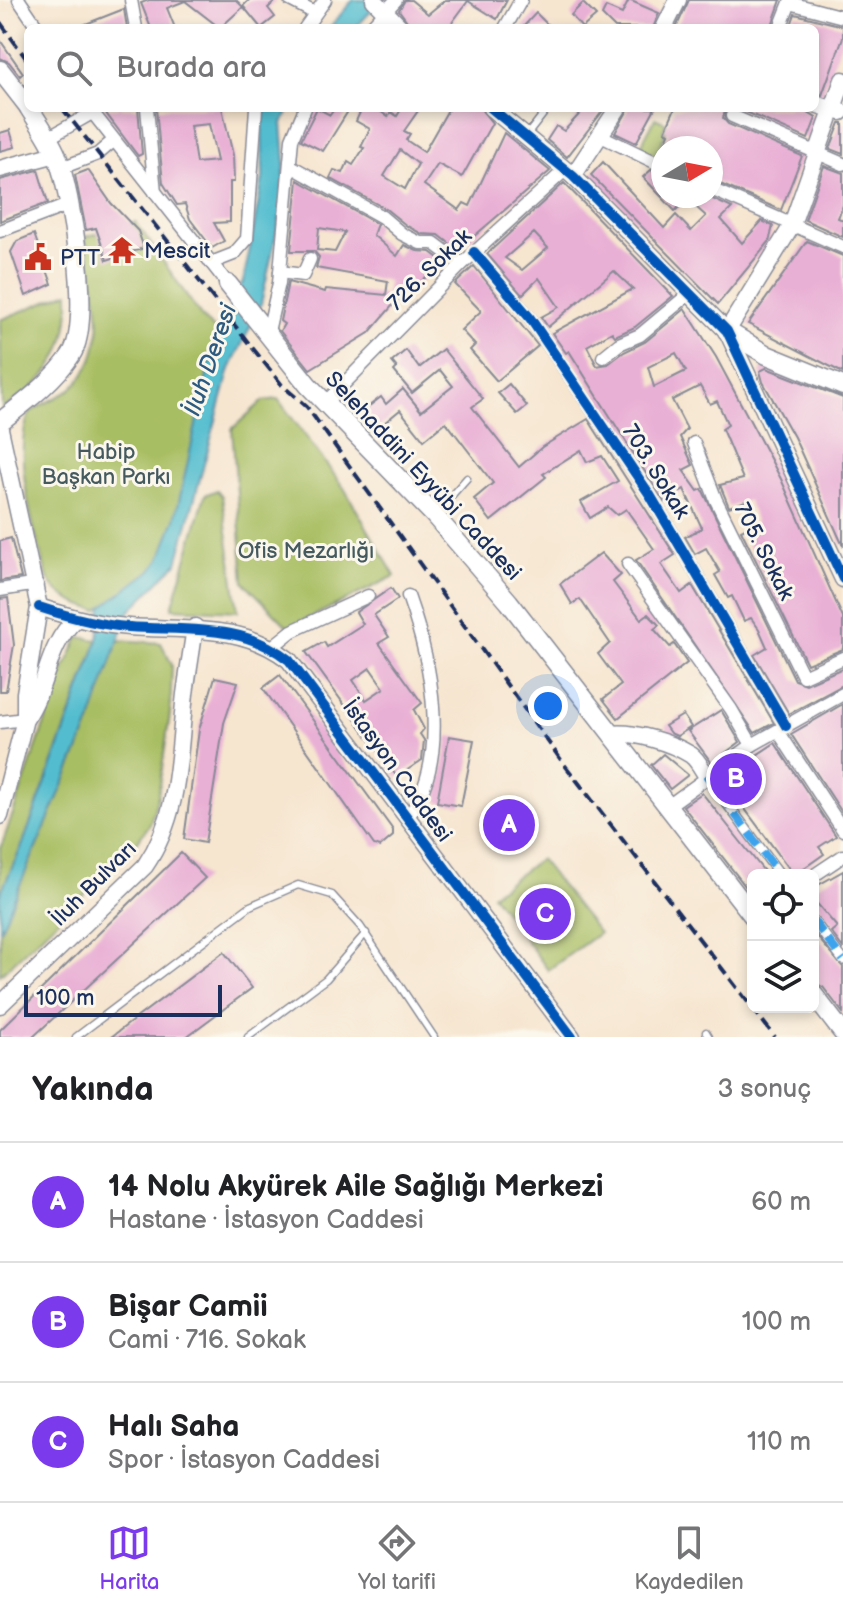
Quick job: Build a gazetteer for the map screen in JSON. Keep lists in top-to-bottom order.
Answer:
{
  "streets": {
    "main road": ["Selehaddini Eyyübi Caddesi"],
    "street": [
      "726. Sokak",
      "703. Sokak",
      "705. Sokak",
      "İstasyon Caddesi",
      "İluh Bulvarı"
    ]
  },
  "crossings": [
    ["726. Sokak", "703. Sokak"],
    ["726. Sokak", "Selehaddini Eyyübi Caddesi"],
    ["İstasyon Caddesi", "İluh Bulvarı"]
  ],
  "water": ["İluh Deresi"],
  "parks": ["Habip Başkan Parkı", "Ofis Mezarlığı"],
  "places": {
    "temple": ["Mescit"],
    "public building": ["PTT"]
  },
  "scale_bar": "100 m",
  "north": "right",
  "page": {
    "search": "Burada ara",
    "pins": ["B", "A", "C"],
    "scale": "100 m",
    "heading": ["Yakında", "3 sonuç"],
    "list": [
      {
        "mark": "A",
        "name": "14 Nolu Akyürek Aile Sağlığı Merkezi",
        "note": "Hastane · İstasyon Caddesi",
        "value": "60 m"
      },
      {
        "mark": "B",
        "name": "Bişar Camii",
        "note": "Cami · 716. Sokak",
        "value": "100 m"
      },
      {
        "mark": "C",
        "name": "Halı Saha",
        "note": "Spor · İstasyon Caddesi",
        "value": "110 m"
      }
    ],
    "nav": ["Harita", "Yol tarifi", "Kaydedilen"]
  }
}
